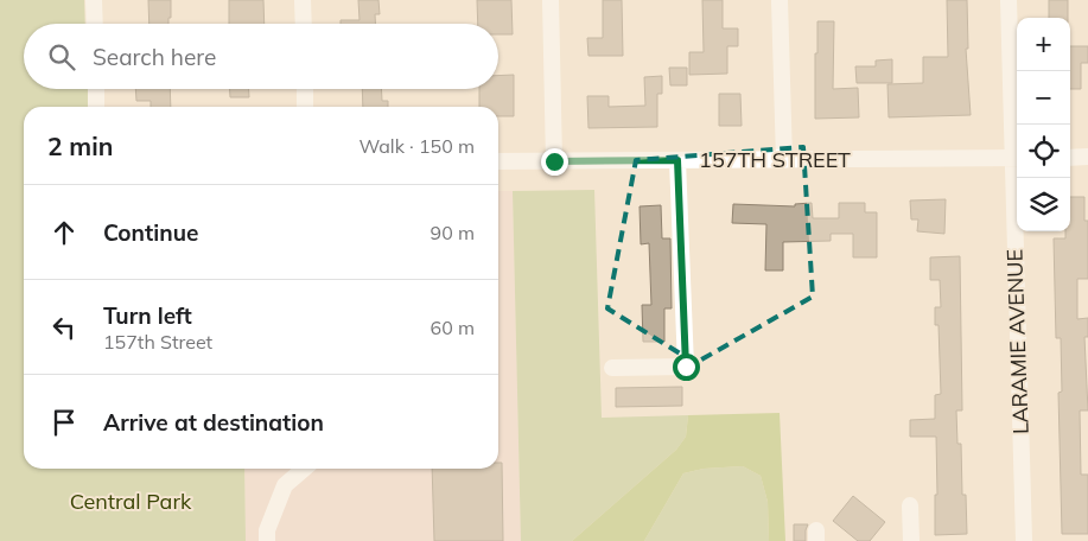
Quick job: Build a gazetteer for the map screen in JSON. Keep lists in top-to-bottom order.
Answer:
{
  "streets": {
    "street": ["157TH STREET", "LARAMIE AVENUE"]
  },
  "crossings": [
    ["157TH STREET", "LARAMIE AVENUE"]
  ],
  "parks": ["Central Park"],
  "page": {
    "map_buttons": ["+", "−"],
    "search": "Search here",
    "heading": ["2 min", "Walk · 150 m"],
    "list": [
      ["Continue", "90 m"],
      ["Turn left", "157th Street", "60 m"],
      "Arrive at destination"
    ]
  }
}
